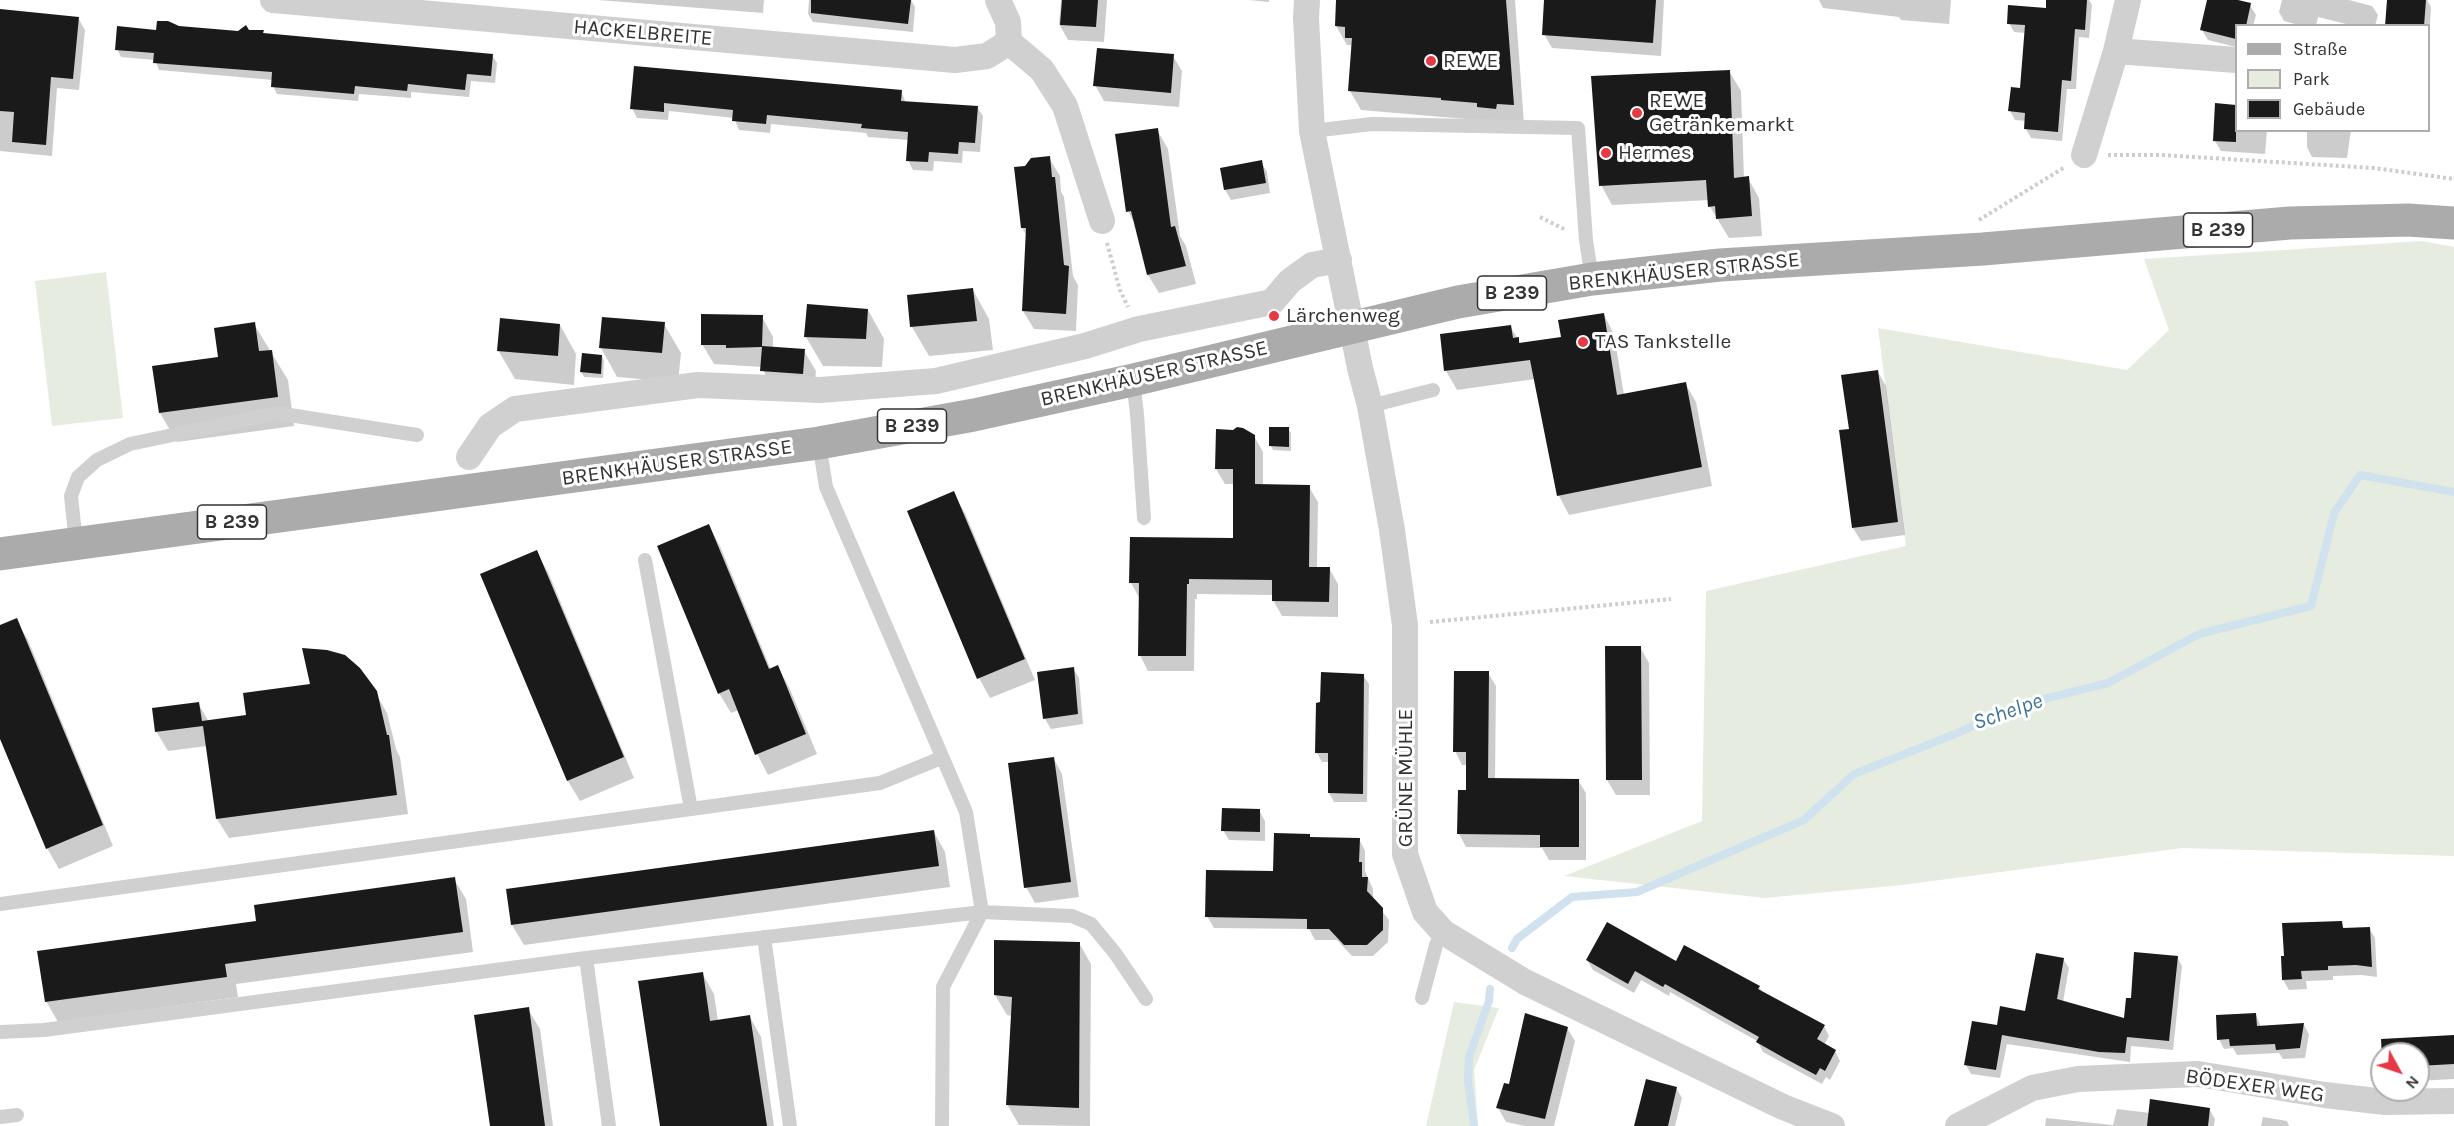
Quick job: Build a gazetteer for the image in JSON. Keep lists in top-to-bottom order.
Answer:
{
  "streets": {
    "main road": ["B 239", "BRENKHÄUSER STRASSE"],
    "street": ["HACKELBREITE", "GRÜNE MÜHLE", "BÖDEXER WEG"]
  },
  "crossings": [
    ["BRENKHÄUSER STRASSE", "GRÜNE MÜHLE"]
  ],
  "water": ["Schelpe"],
  "places": [
    "REWE",
    "REWE Getränkemarkt",
    "Hermes",
    "Lärchenweg",
    "TAS Tankstelle"
  ],
  "legend": ["Straße", "Park", "Gebäude"],
  "north": "bottom right"
}
